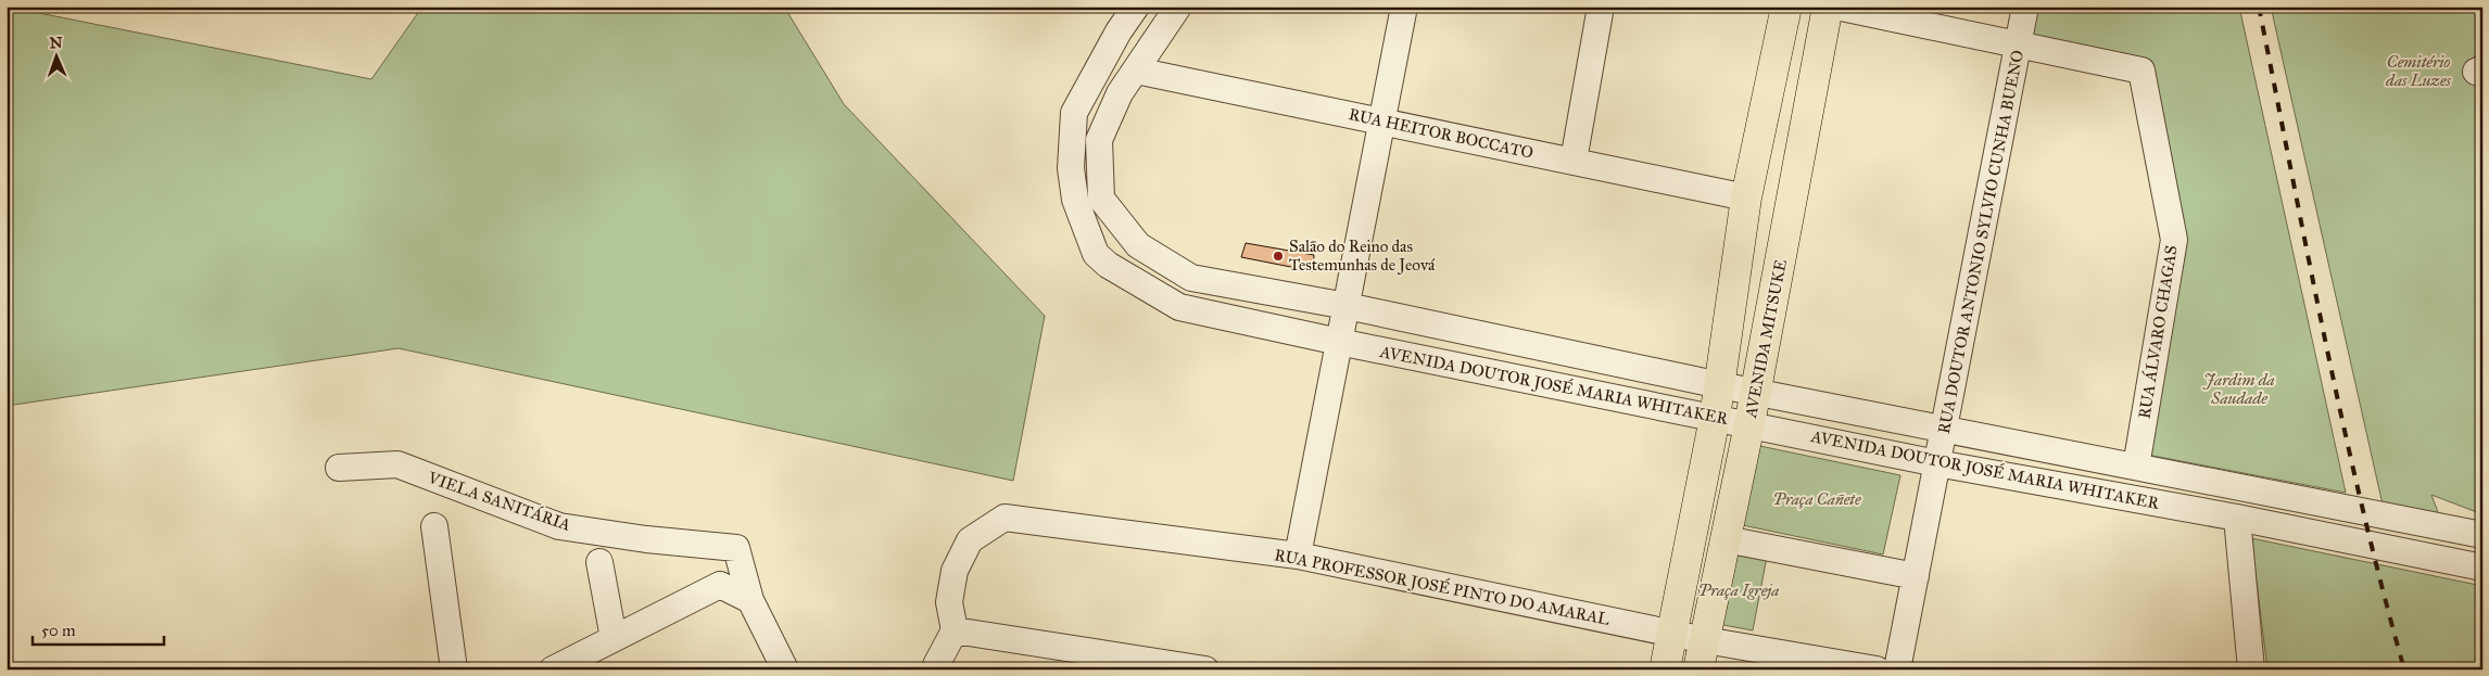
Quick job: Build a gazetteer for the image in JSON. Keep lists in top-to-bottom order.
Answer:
{
  "streets": {
    "main road": ["AVENIDA MITSUKE"],
    "street": [
      "RUA HEITOR BOCCATO",
      "RUA DOUTOR ANTONIO SYLVIO CUNHA BUENO",
      "RUA ÁLVARO CHAGAS",
      "AVENIDA DOUTOR JOSÉ MARIA WHITAKER",
      "VIELA SANITÁRIA",
      "RUA PROFESSOR JOSÉ PINTO DO AMARAL"
    ]
  },
  "crossings": [
    ["RUA HEITOR BOCCATO", "AVENIDA DOUTOR JOSÉ MARIA WHITAKER"],
    ["RUA DOUTOR ANTONIO SYLVIO CUNHA BUENO", "RUA ÁLVARO CHAGAS"],
    ["RUA DOUTOR ANTONIO SYLVIO CUNHA BUENO", "AVENIDA DOUTOR JOSÉ MARIA WHITAKER"],
    ["RUA ÁLVARO CHAGAS", "AVENIDA DOUTOR JOSÉ MARIA WHITAKER"],
    ["AVENIDA MITSUKE", "AVENIDA DOUTOR JOSÉ MARIA WHITAKER"],
    ["AVENIDA MITSUKE", "RUA PROFESSOR JOSÉ PINTO DO AMARAL"]
  ],
  "parks": [
    "Cemitério das Luzes",
    "Jardim da Saudade",
    "Praça Cañete",
    "Praça Igreja"
  ],
  "places": ["Salão do Reino das Testemunhas de Jeová"],
  "scale_bar": "50 m",
  "north": "top"
}
